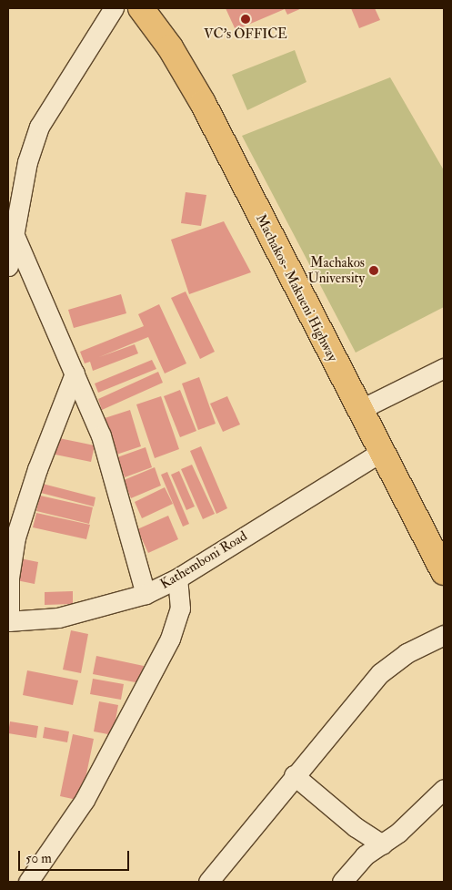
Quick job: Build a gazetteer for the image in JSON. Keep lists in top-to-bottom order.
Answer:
{
  "streets": {
    "main road": ["Machakos- Makueni Highway"],
    "street": ["Kathemboni Road"]
  },
  "crossings": [
    ["Machakos- Makueni Highway", "Kathemboni Road"]
  ],
  "places": ["VC's OFFICE", "Machakos University"],
  "scale_bar": "50 m"
}
